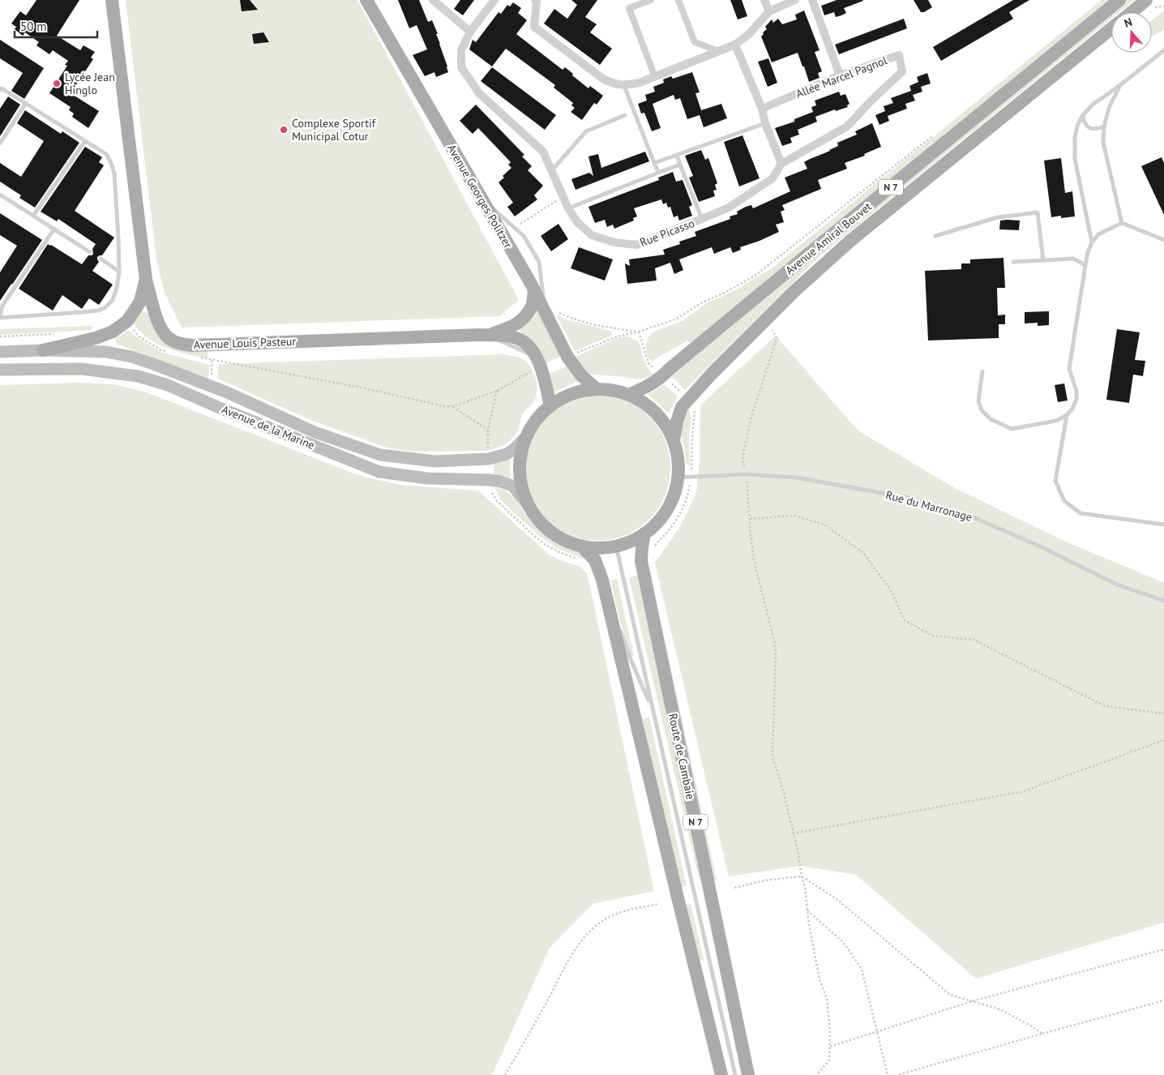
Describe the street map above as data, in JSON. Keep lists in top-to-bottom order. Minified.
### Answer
{"streets":{"main road":["N 7","Avenue Georges Politzer","Avenue Amiral Bouvet","Avenue Louis Pasteur","Avenue de la Marine","Route de Cambaie"],"street":["Allée Marcel Pagnol","Rue Picasso"],"lane":["Rue du Marronage"]},"crossings":[["Allée Marcel Pagnol","Rue Picasso"]],"places":["Lycée Jean Hinglo","Complexe Sportif Municipal Cotur"],"scale_bar":"50 m","north":"top"}
